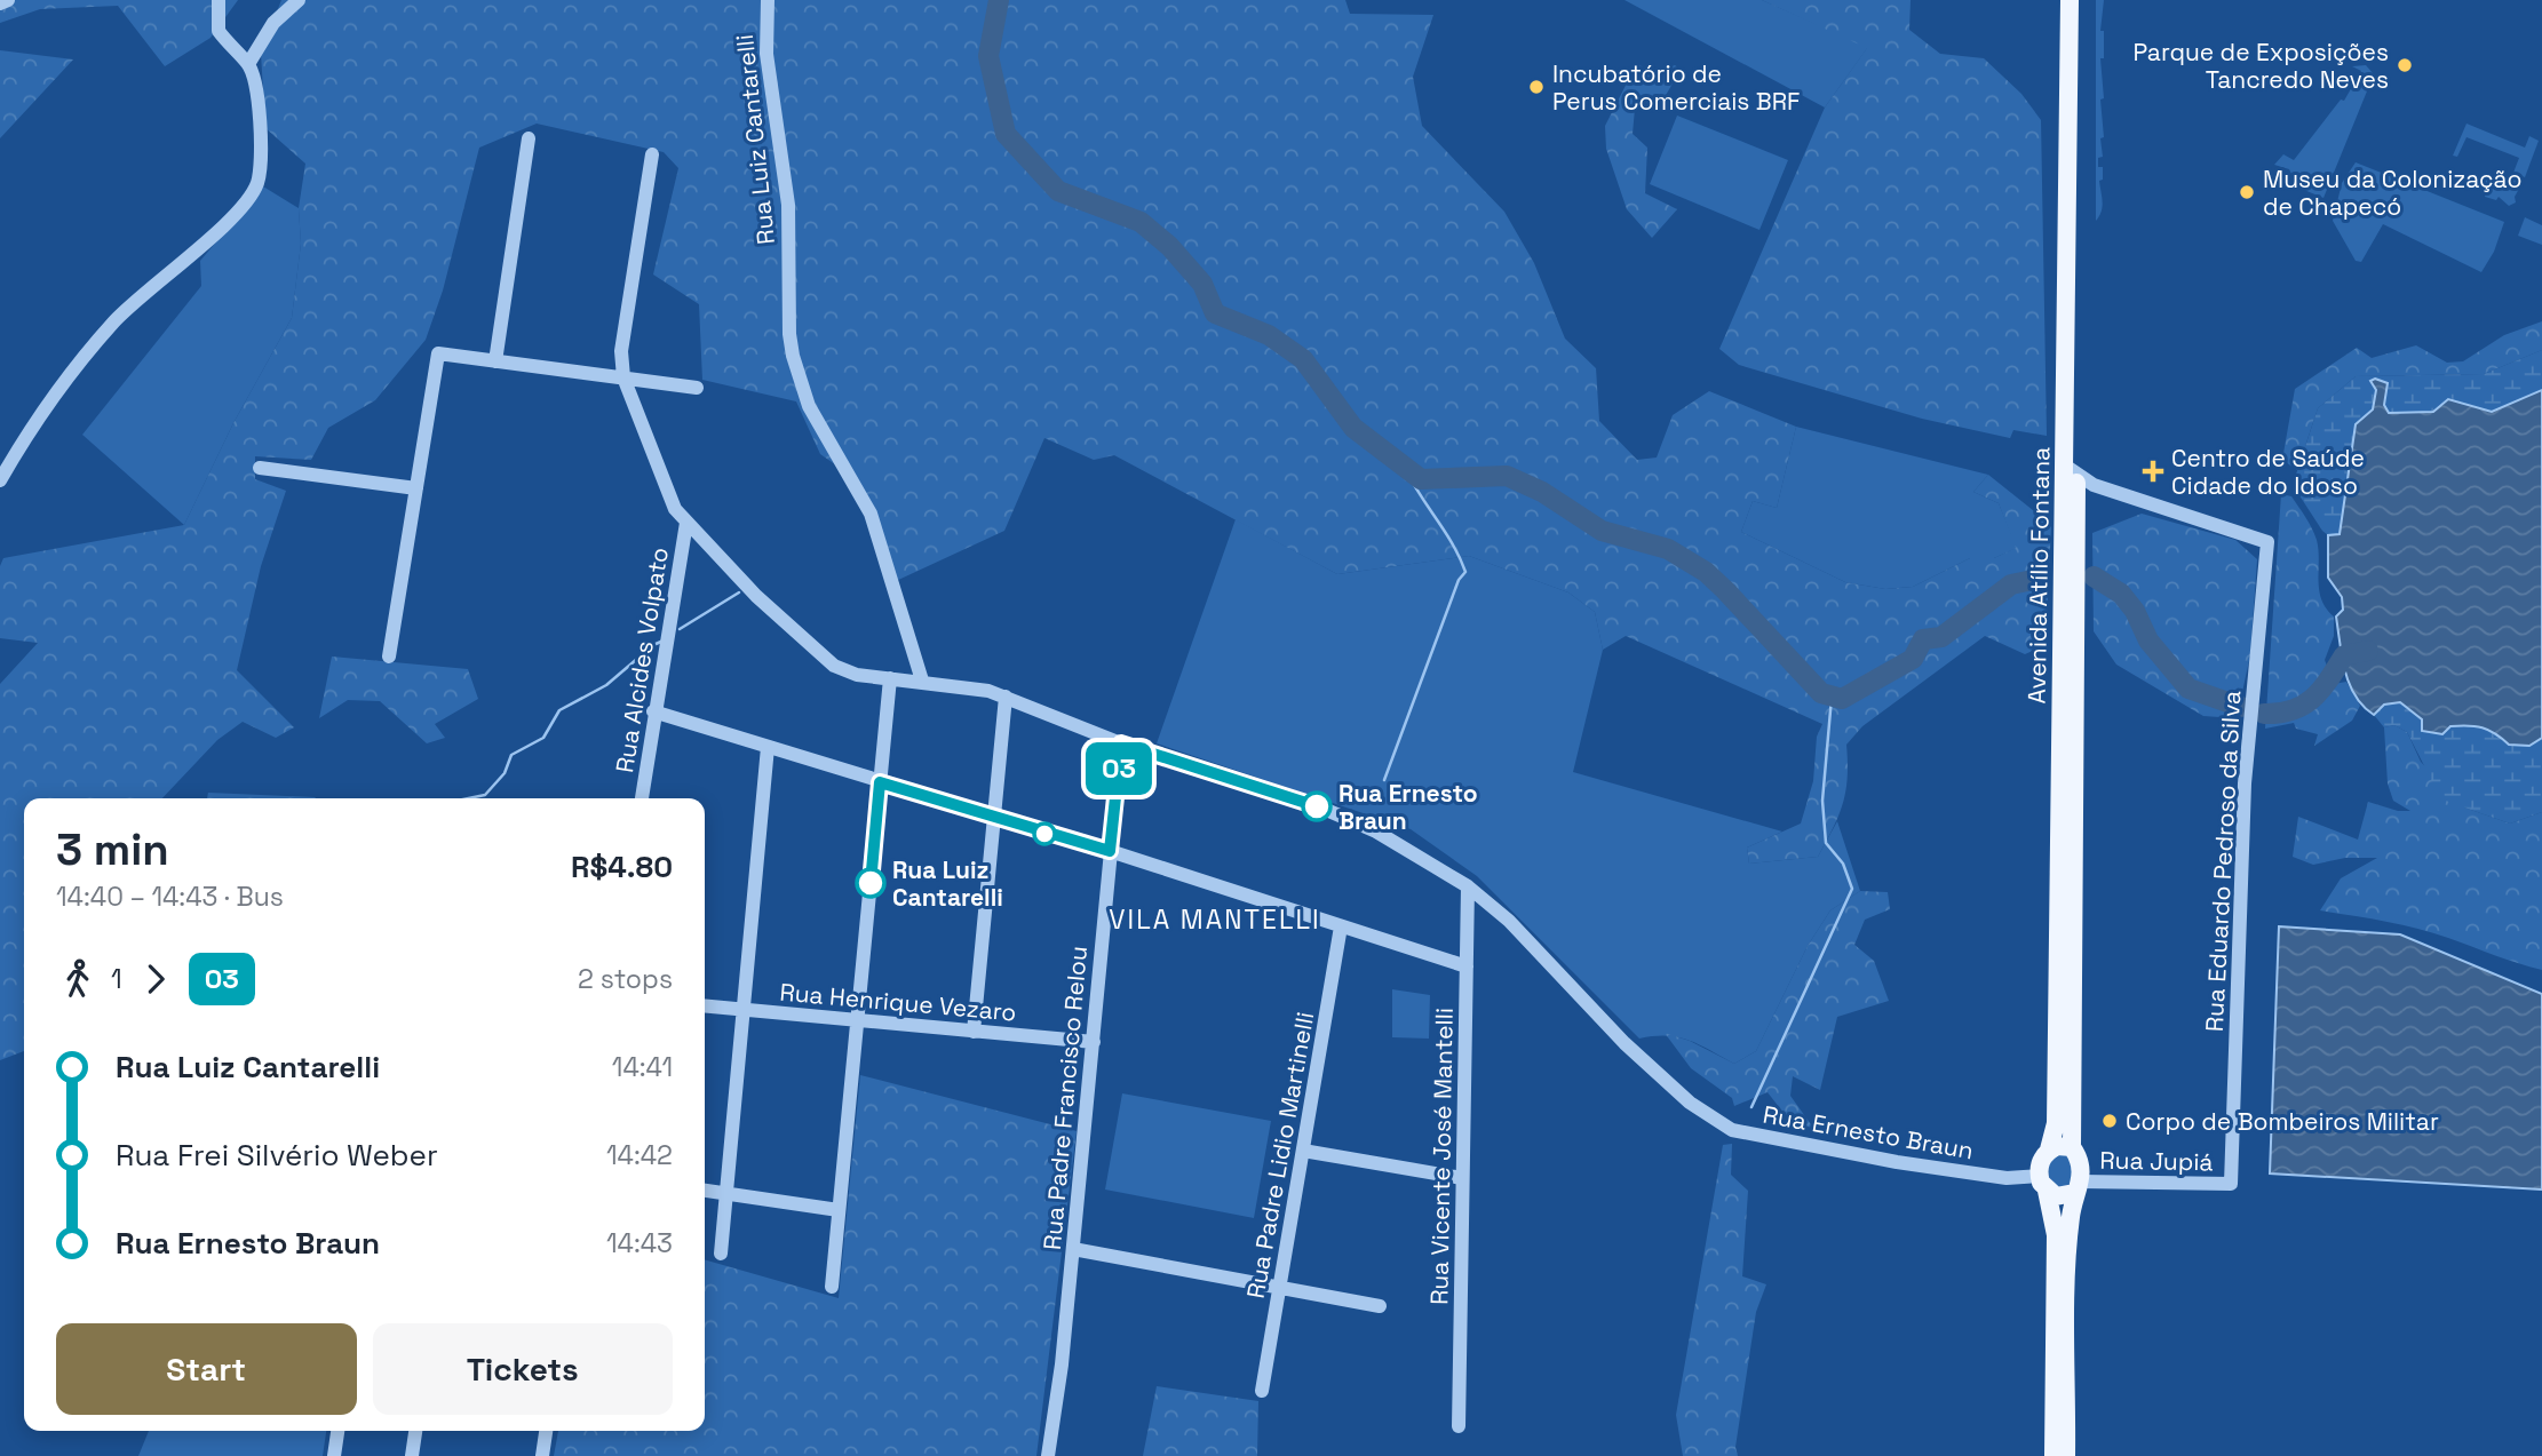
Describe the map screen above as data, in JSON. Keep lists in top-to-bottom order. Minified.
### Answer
{"streets":{"main road":["Avenida Atílio Fontana"],"street":["Rua Luiz Cantarelli","Rua Alcides Volpato","Rua Eduardo Pedroso da Silva","Rua Henrique Vezaro","Rua Padre Francisco Relou","Rua Ernesto Braun","Rua Padre Lidio Martinelli","Rua Vicente José Mantelli","Rua Jupiá"]},"crossings":[["Rua Luiz Cantarelli","Rua Ernesto Braun"],["Avenida Atílio Fontana","Rua Eduardo Pedroso da Silva"],["Avenida Atílio Fontana","Rua Ernesto Braun"],["Avenida Atílio Fontana","Rua Jupiá"],["Rua Alcides Volpato","Rua Ernesto Braun"],["Rua Eduardo Pedroso da Silva","Rua Jupiá"],["Rua Henrique Vezaro","Rua Padre Francisco Relou"],["Rua Padre Francisco Relou","Rua Ernesto Braun"],["Rua Ernesto Braun","Rua Vicente José Mantelli"],["Rua Ernesto Braun","Rua Jupiá"]],"districts":["VILA MANTELLI"],"places":{"other":["Parque de Exposições Tancredo Neves","Incubatório de Perus Comerciais BRF","Museu da Colonização de Chapecó","Rua Ernesto Braun","Rua Luiz Cantarelli","Corpo de Bombeiros Militar"],"health":["Centro de Saúde Cidade do Idoso"]},"lines":["bus line 03"],"page":{"on_map":"03","heading":["3 min","14:40 – 14:43 · Bus","R$4.80"],"legs":["1","03","2 stops"],"list":[{"name":"Rua Luiz Cantarelli","value":"14:41"},{"name":"Rua Frei Silvério Weber","value":"14:42"},{"name":"Rua Ernesto Braun","value":"14:43"}],"buttons":["Start","Tickets"]}}
